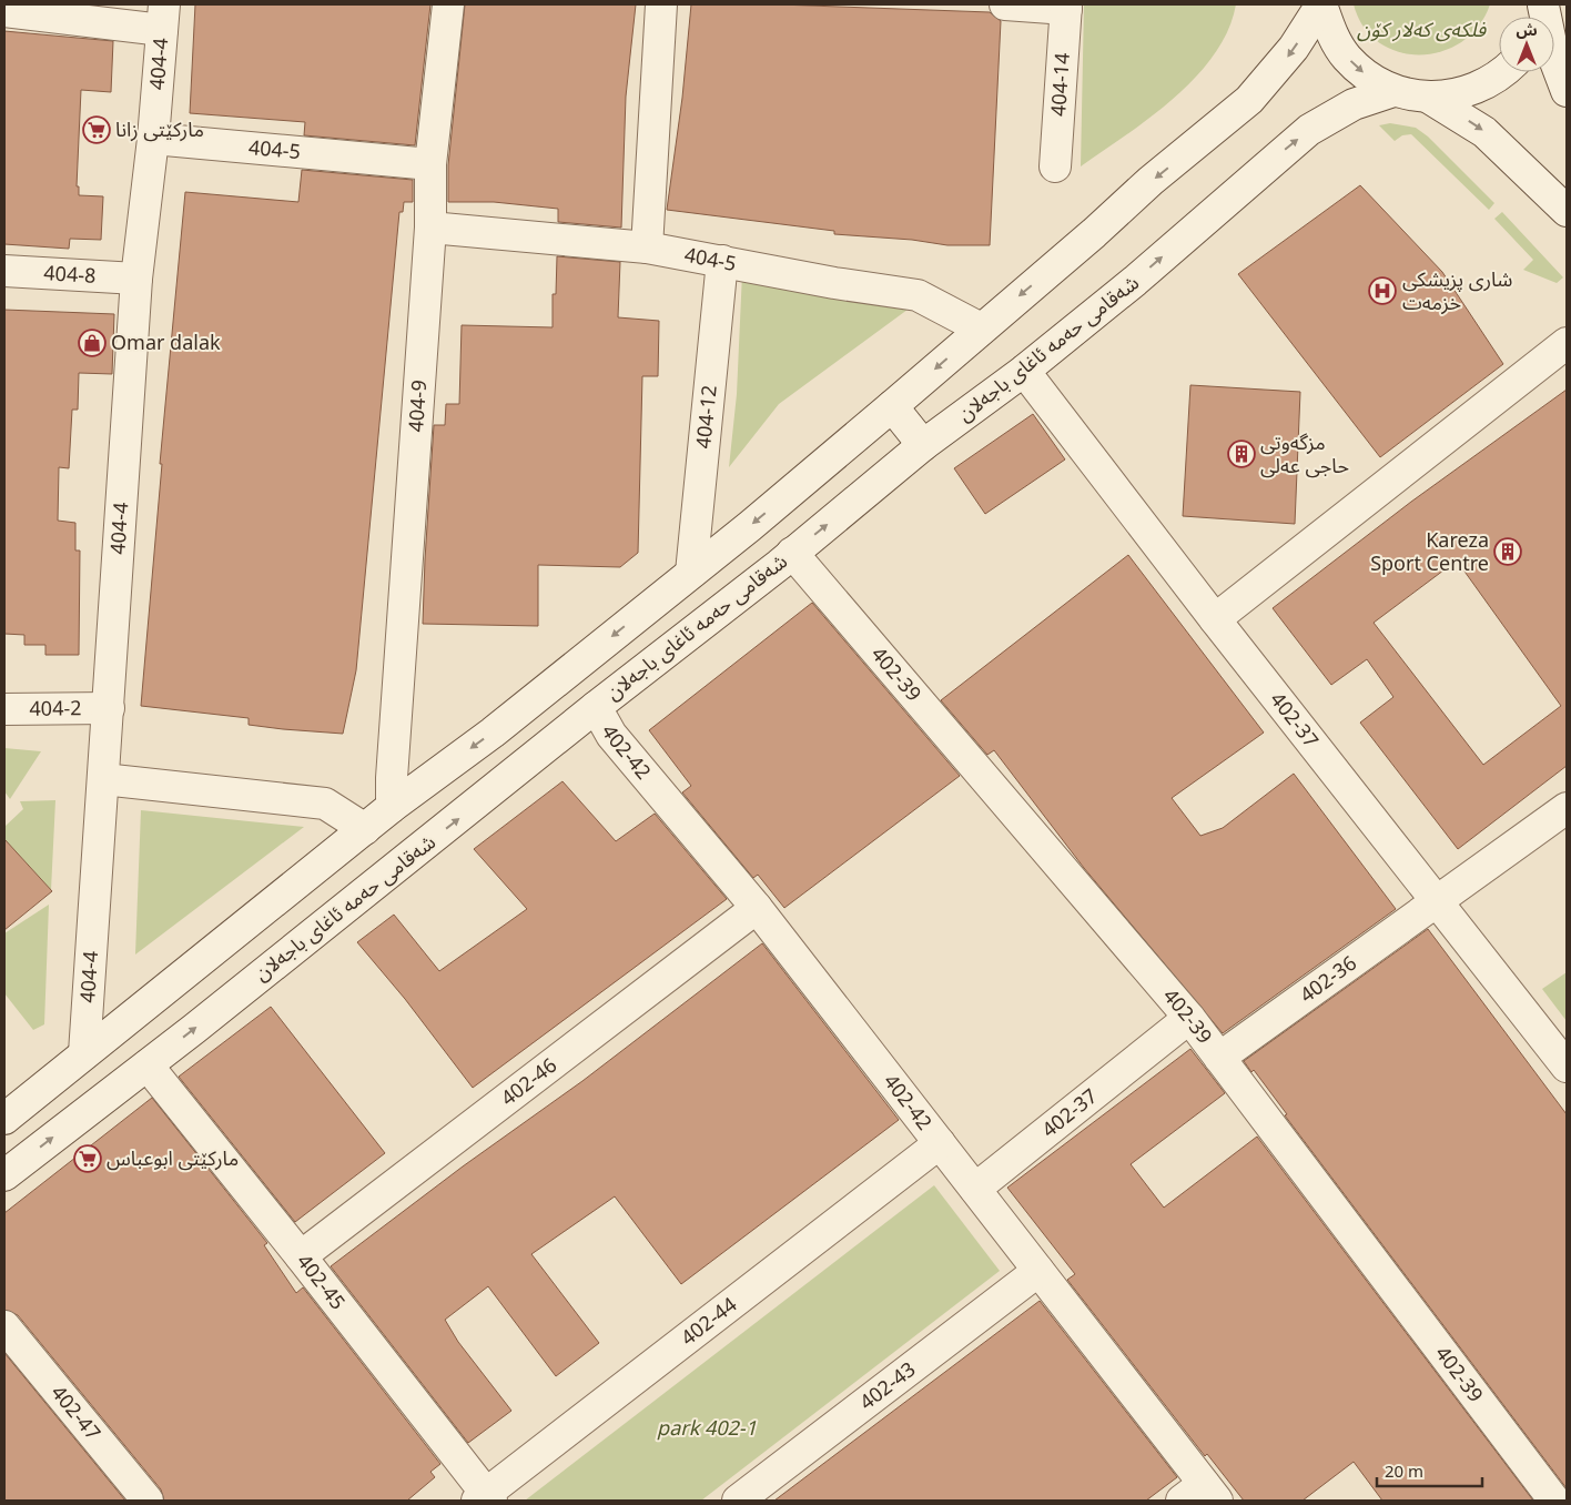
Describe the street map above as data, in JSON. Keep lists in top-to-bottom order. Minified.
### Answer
{"streets":{"street":["404-4","404-14","404-5","404-8","شەقامی حەمە ئاغای باجەلان","404-9","404-12","402-39","404-2","402-37","402-42","402-36","402-46","402-45","402-44","402-43","402-47"]},"crossings":[["404-4","404-5"],["404-4","404-8"],["404-4","404-2"],["404-5","404-9"],["404-5","404-12"],["شەقامی حەمە ئاغای باجەلان","402-39"],["شەقامی حەمە ئاغای باجەلان","402-37"],["شەقامی حەمە ئاغای باجەلان","402-42"],["شەقامی حەمە ئاغای باجەلان","402-45"],["402-39","402-37"],["402-39","402-36"],["402-37","402-42"],["402-37","402-36"],["402-42","402-46"],["402-42","402-44"],["402-42","402-43"],["402-46","402-45"],["402-45","402-44"]],"parks":["فلکەی کەلار کۆن","park 402-1"],"places":{"supermarket":["مارکێتی زانا","مارکێتی ابوعباس"],"hospital":["شاری پزیشکی خزمەت"],"shop":["Omar dalak"],"building":["مزگەوتی حاجی عەلی","Kareza Sport Centre"]},"scale_bar":"20 m","north":"top"}
